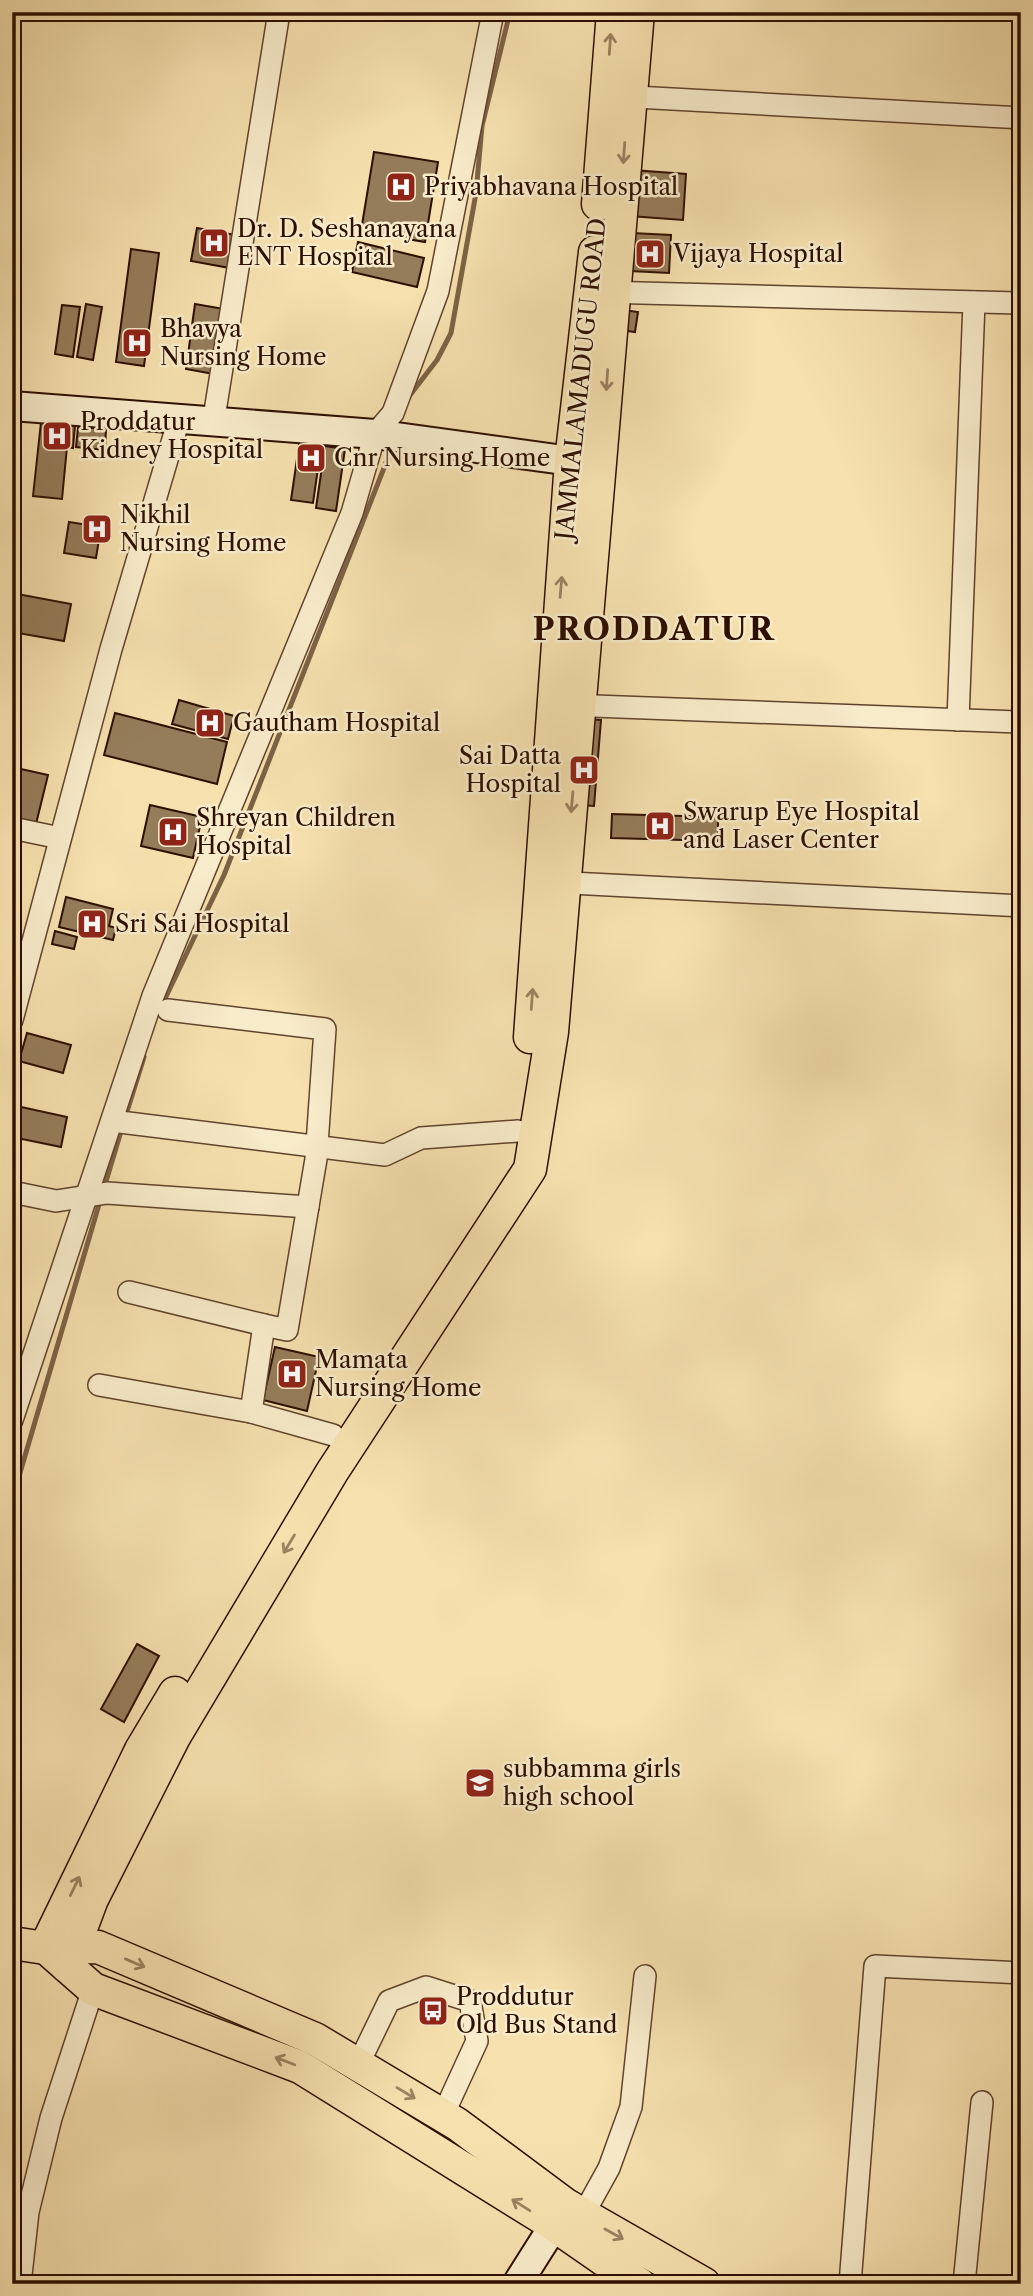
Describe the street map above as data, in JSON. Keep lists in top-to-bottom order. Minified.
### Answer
{"streets":{"main road":["JAMMALAMADUGU ROAD"]},"districts":["PRODDATUR"],"places":{"hospital":["Priyabhavana Hospital","Dr. D. Seshanayana ENT Hospital","Vijaya Hospital","Bhavya Nursing Home","Proddatur Kidney Hospital","Cnr Nursing Home","Nikhil Nursing Home","Gautham Hospital","Sai Datta Hospital","Swarup Eye Hospital and Laser Center","Shreyan Children Hospital","Sri Sai Hospital","Mamata Nursing Home"],"school or university":["subbamma girls high school"],"bus stop":["Proddutur Old Bus Stand"]}}
